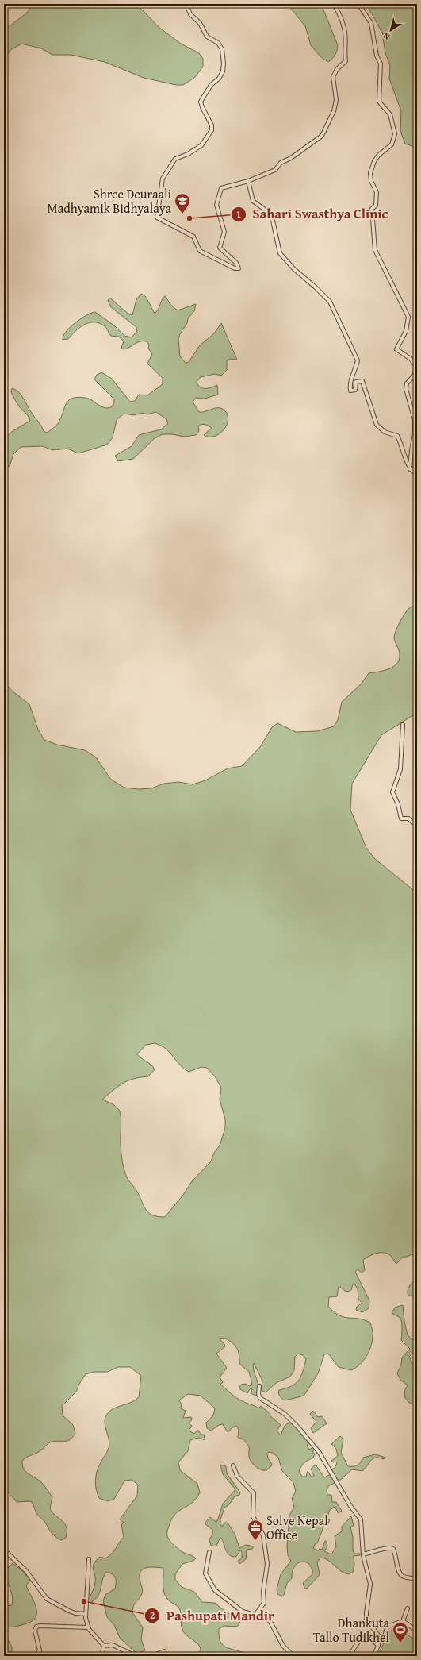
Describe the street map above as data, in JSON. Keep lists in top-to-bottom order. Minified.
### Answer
{"places":{"school or university":["Shree Deuraali Madhyamik Bidhyalaya"],"other":["Sahari Swasthya Clinic","Pashupati Mandir"],"office":["Solve Nepal Office"],"sports":["Dhankuta Tallo Tudikhel"]},"north":"bottom left"}
